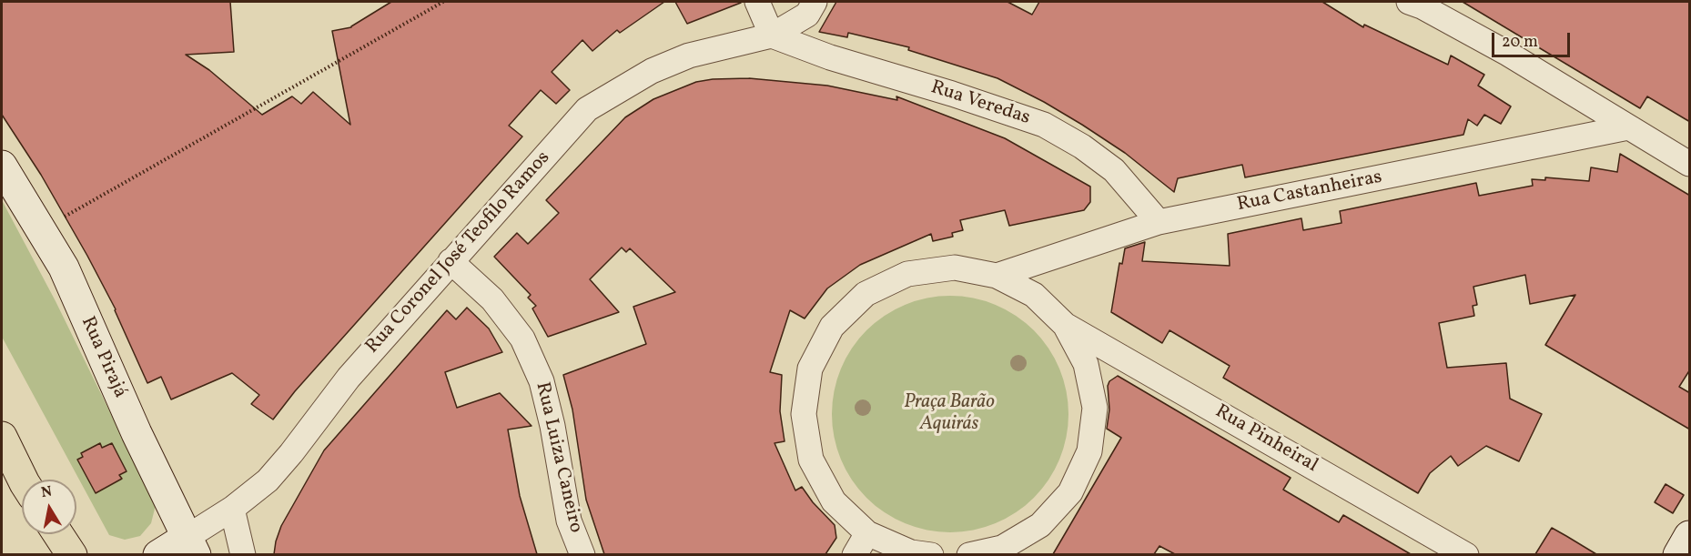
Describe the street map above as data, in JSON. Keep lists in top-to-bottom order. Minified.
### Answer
{"streets":{"street":["Rua Veredas","Rua Castanheiras","Rua Coronel José Teofilo Ramos","Rua Pirajá","Rua Pinheiral","Rua Luiza Caneiro"]},"crossings":[["Rua Veredas","Rua Castanheiras"],["Rua Veredas","Rua Coronel José Teofilo Ramos"],["Rua Coronel José Teofilo Ramos","Rua Pirajá"],["Rua Coronel José Teofilo Ramos","Rua Luiza Caneiro"]],"parks":["Praça Barão Aquirás"],"scale_bar":"20 m","north":"top"}
